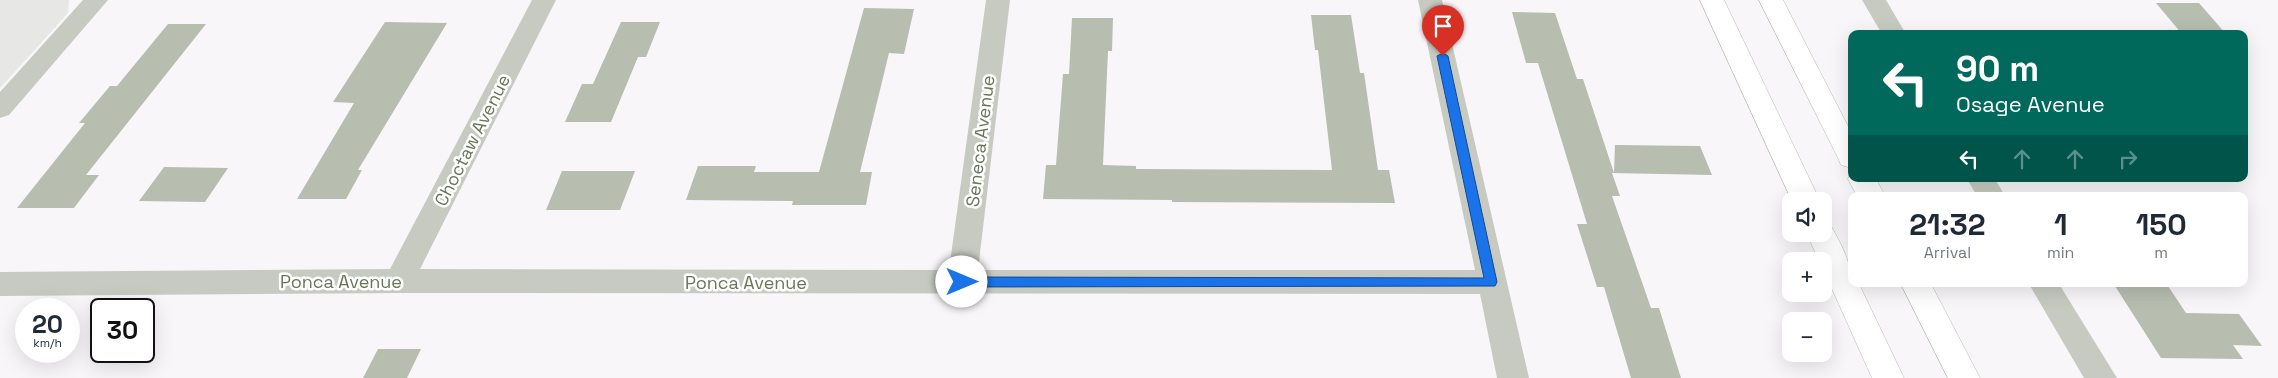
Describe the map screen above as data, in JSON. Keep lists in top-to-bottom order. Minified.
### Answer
{"streets":{"street":["Choctaw Avenue","Seneca Avenue","Ponca Avenue"]},"crossings":[["Choctaw Avenue","Ponca Avenue"],["Seneca Avenue","Ponca Avenue"]],"page":{"turn":["90 m","Osage Avenue"],"map_buttons":["+","−"],"eta":["21:32","Arrival","1","min","150","m"],"speed":"20 km/h","limit":"30"}}
